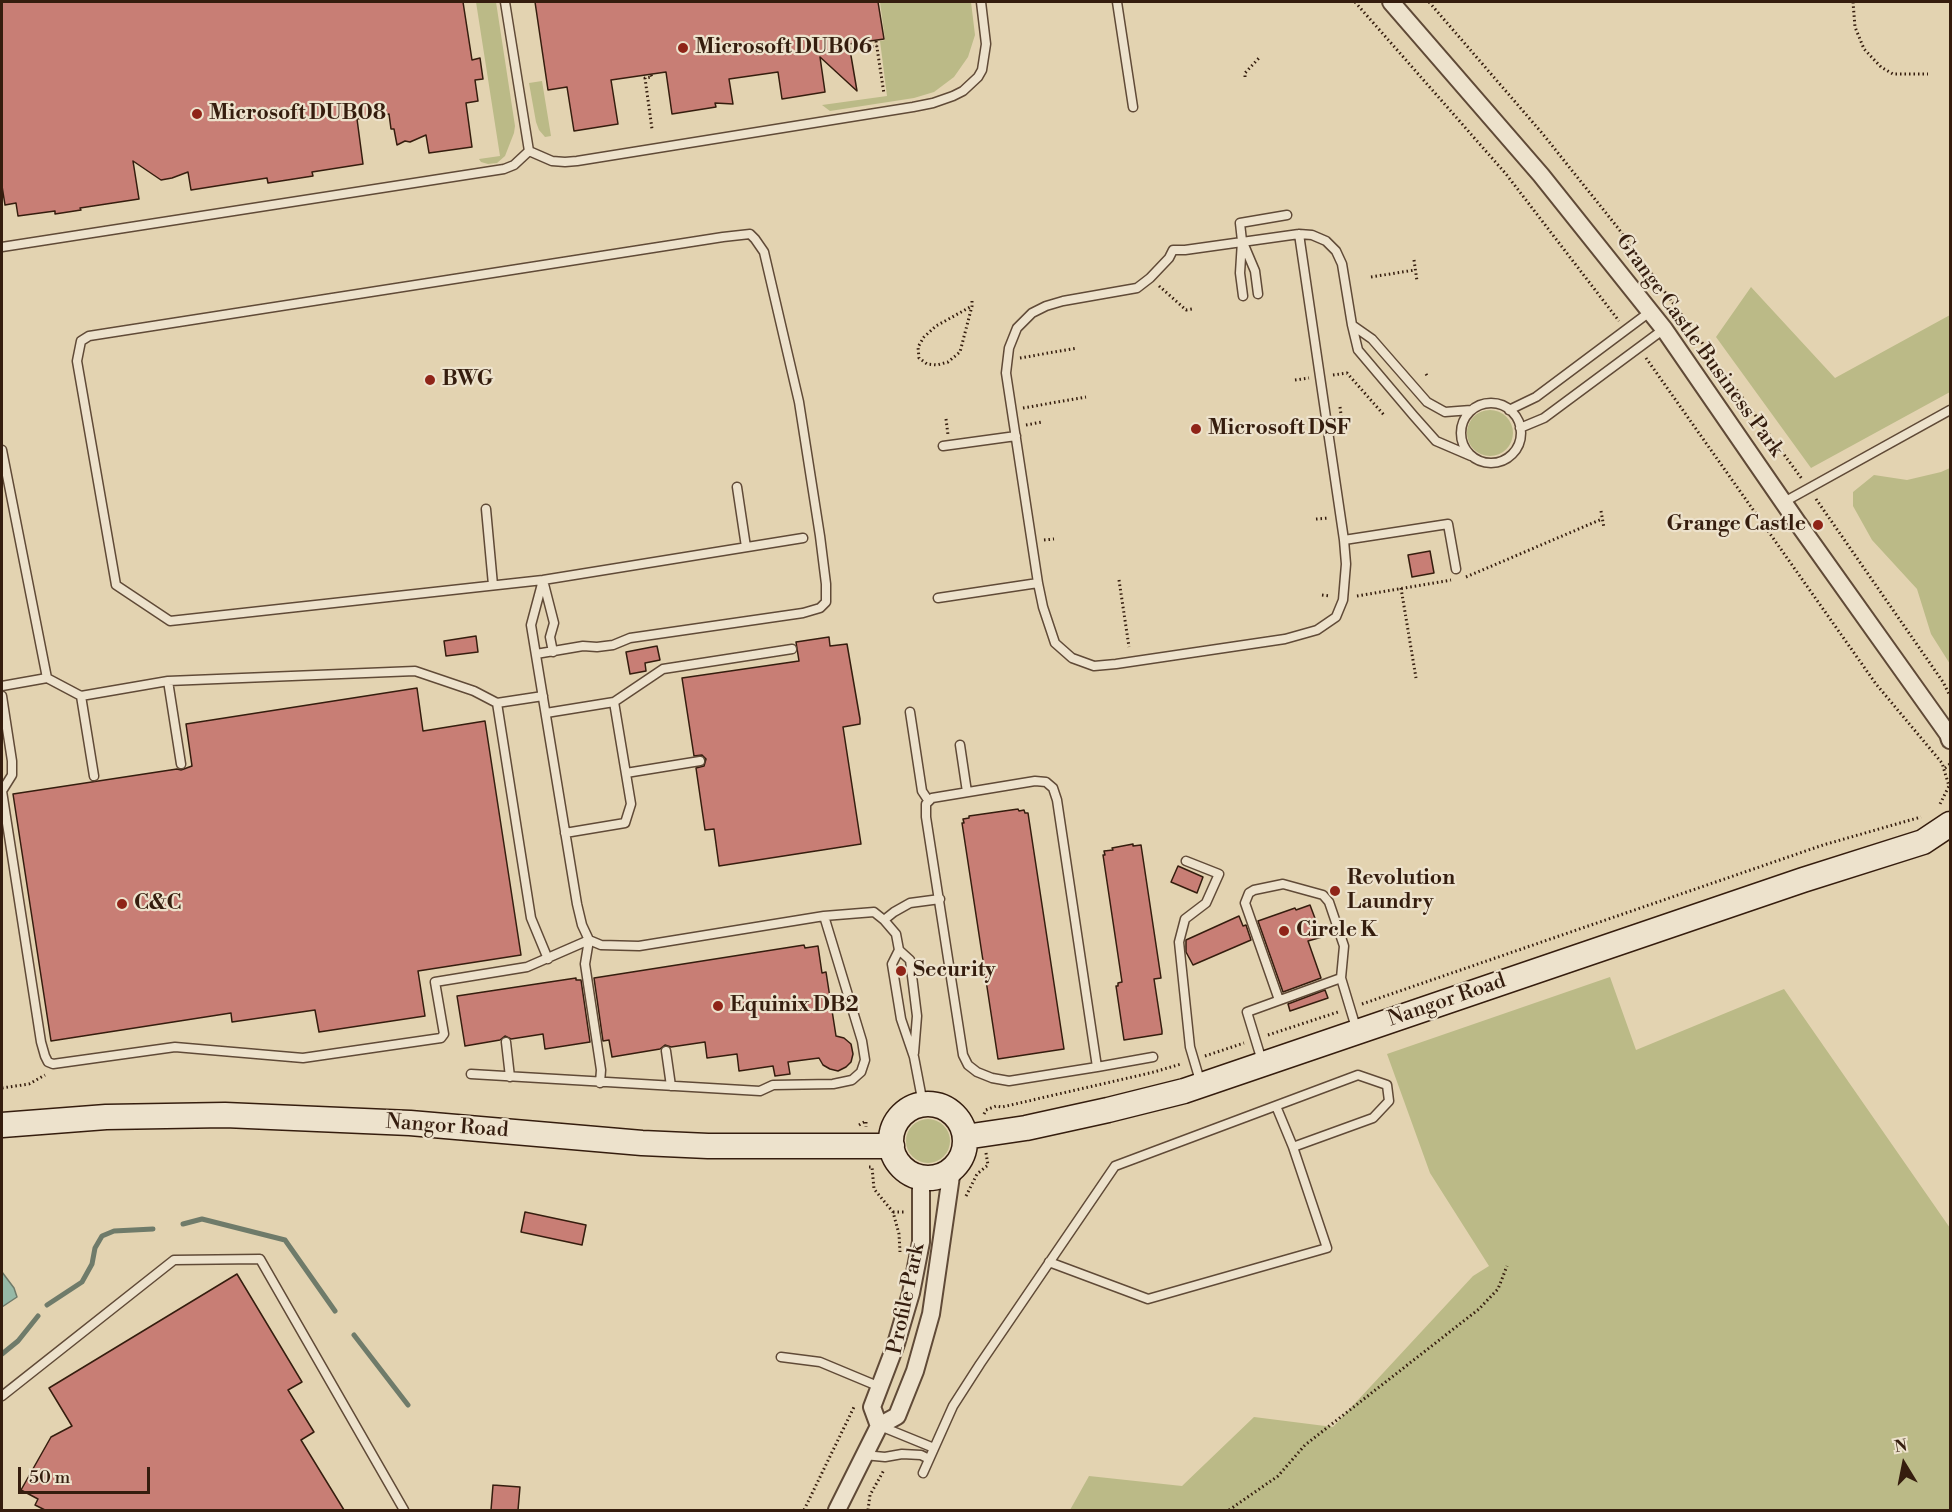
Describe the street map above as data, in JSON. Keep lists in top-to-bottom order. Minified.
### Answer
{"streets":{"main road":["Nangor Road"],"street":["Grange Castle Business Park","Profile Park"]},"crossings":[["Nangor Road","Profile Park"]],"places":["Microsoft DUB06","Microsoft DUB08","BWG","Microsoft DSF","Grange Castle","Revolution Laundry","C&C","Circle K","Security","Equinix DB2"],"scale_bar":"50 m","north":"top"}
